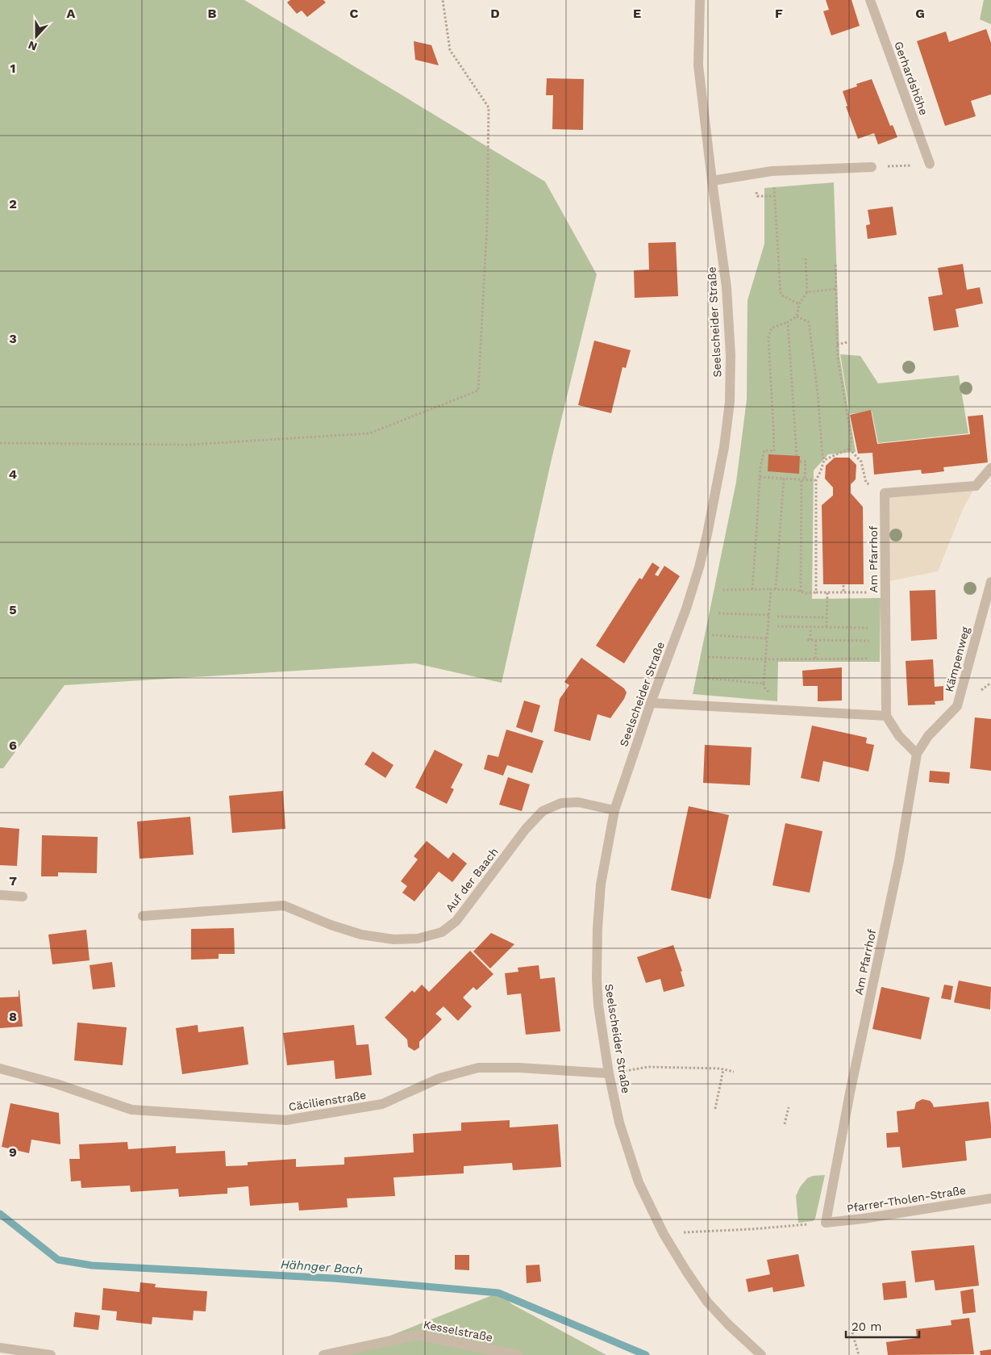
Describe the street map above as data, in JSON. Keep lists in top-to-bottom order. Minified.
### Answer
{"streets":{"street":["Gerhardshöhe","Seelscheider Straße","Am Pfarrhof","Kämpenweg","Auf der Baach","Cäcilienstraße","Pfarrer-Tholen-Straße","Kesselstraße"]},"crossings":[["Seelscheider Straße","Auf der Baach"],["Seelscheider Straße","Cäcilienstraße"],["Am Pfarrhof","Kämpenweg"],["Am Pfarrhof","Pfarrer-Tholen-Straße"]],"water":["Hähnger Bach"],"scale_bar":"20 m","north":"bottom","grid":{"columns":["A","B","C","D","E","F","G"],"rows":["1","2","3","4","5","6","7","8","9"]}}
